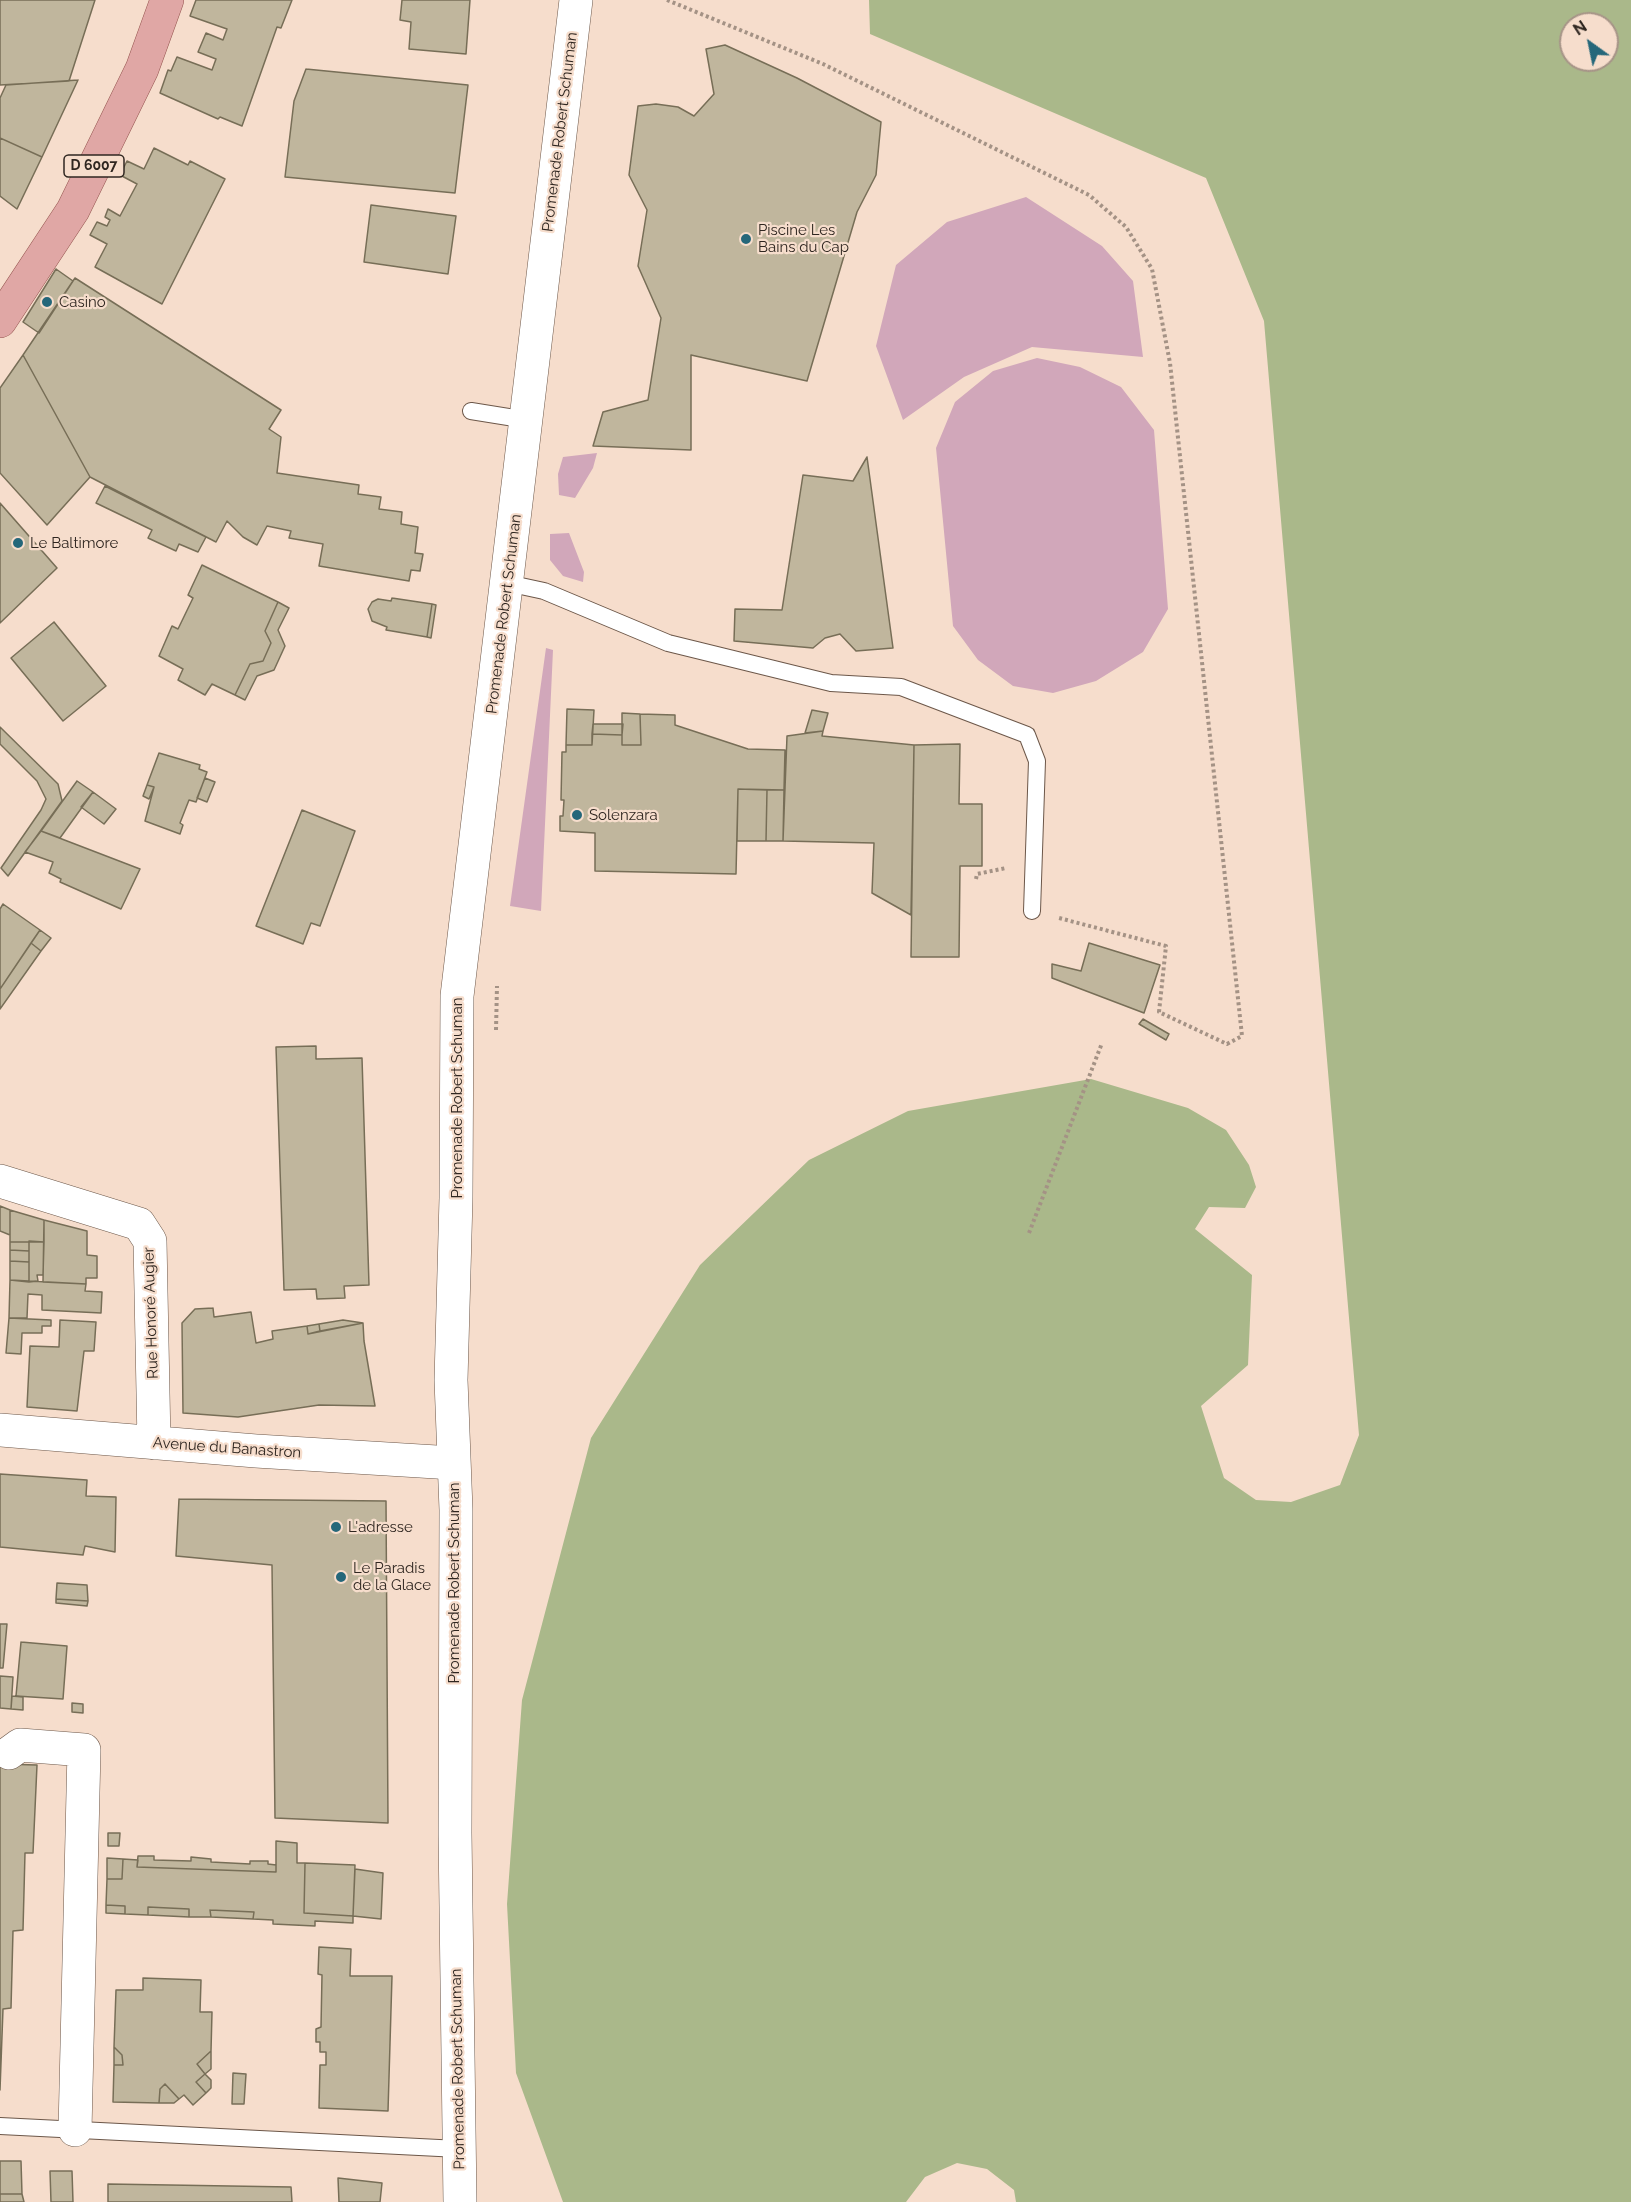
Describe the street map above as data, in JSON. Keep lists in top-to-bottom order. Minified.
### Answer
{"streets":{"main road":["Promenade Robert Schuman","D 6007","Rue Honoré Augier","Avenue du Banastron"]},"crossings":[["Promenade Robert Schuman","Avenue du Banastron"],["Rue Honoré Augier","Avenue du Banastron"]],"places":["Piscine Les Bains du Cap","Casino","Le Baltimore","Solenzara","L'adresse","Le Paradis de la Glace"],"north":"top left"}
